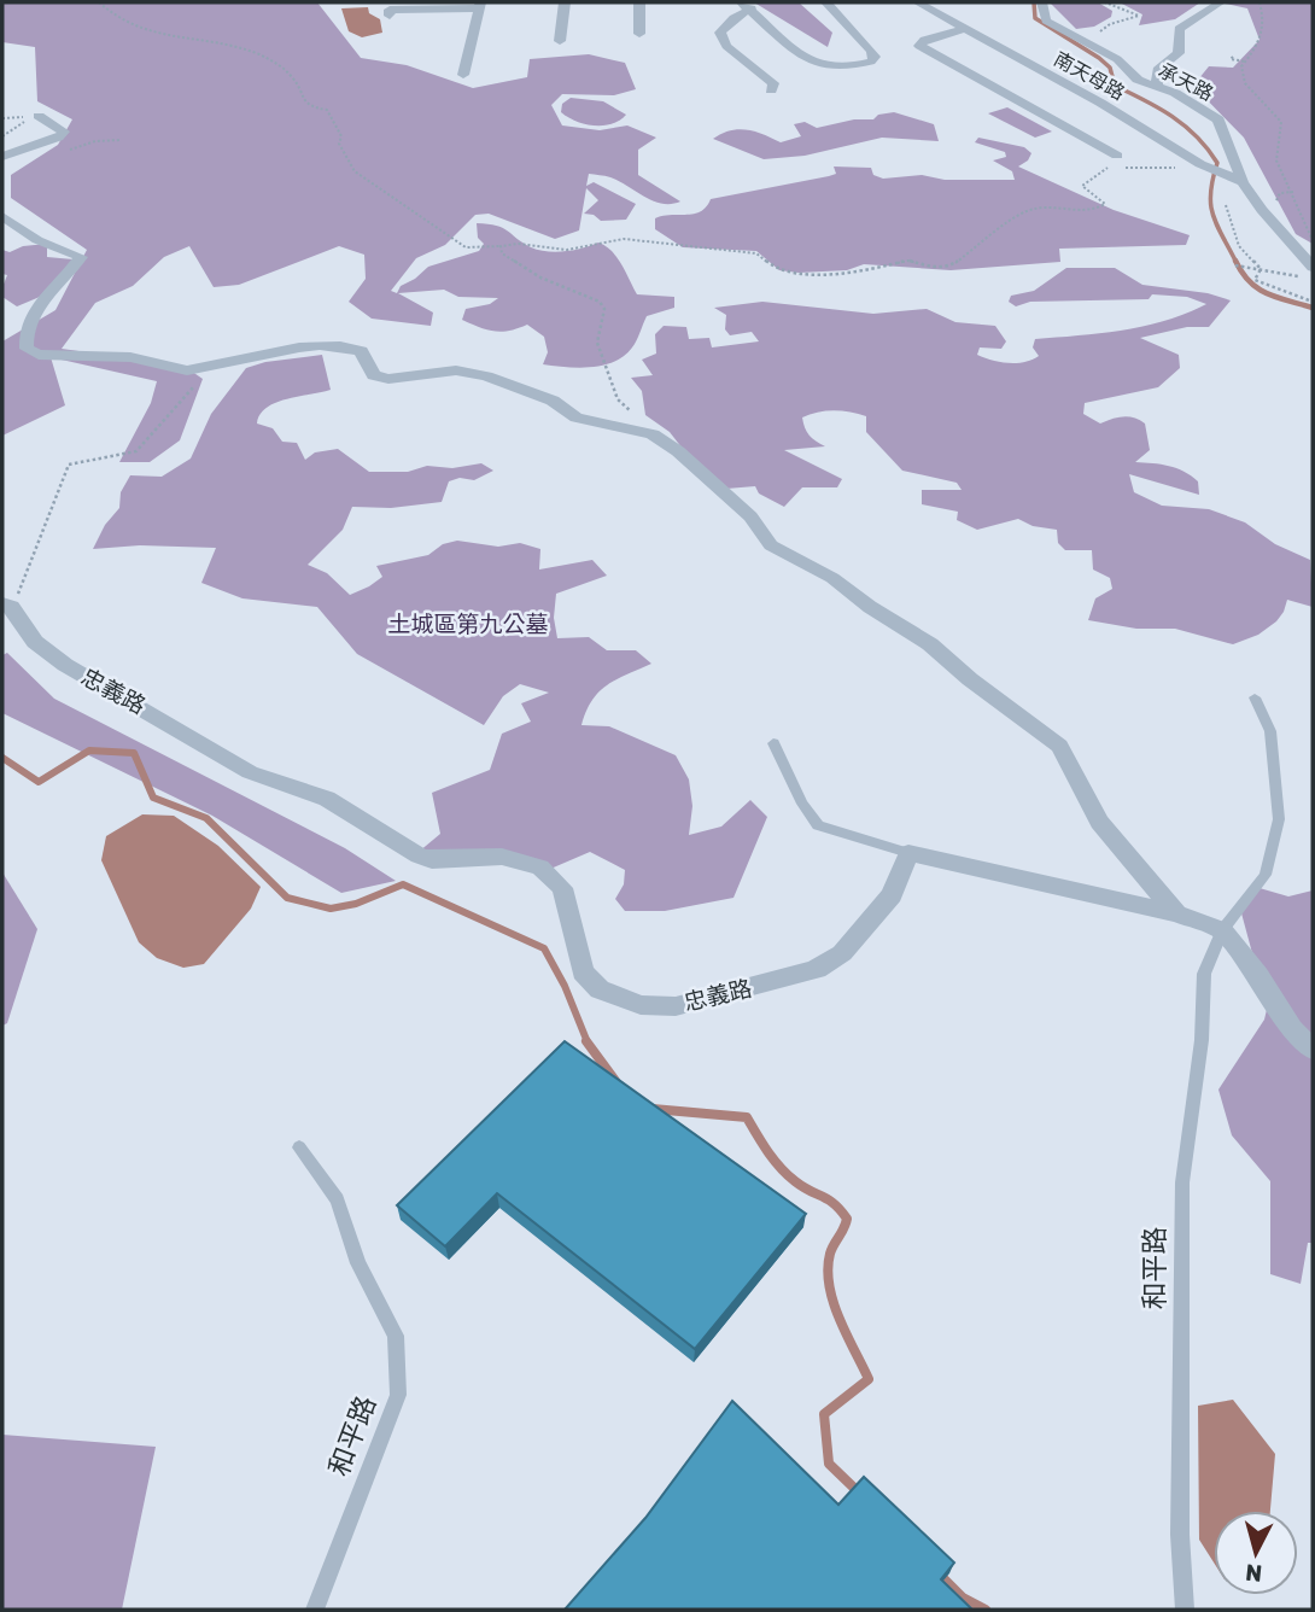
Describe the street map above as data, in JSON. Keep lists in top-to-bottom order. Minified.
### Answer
{"streets":{"street":["南天母路","承天路","忠義路"],"lane":["和平路"]},"crossings":[["南天母路","承天路"]],"parks":["土城區第九公墓"],"north":"bottom"}
